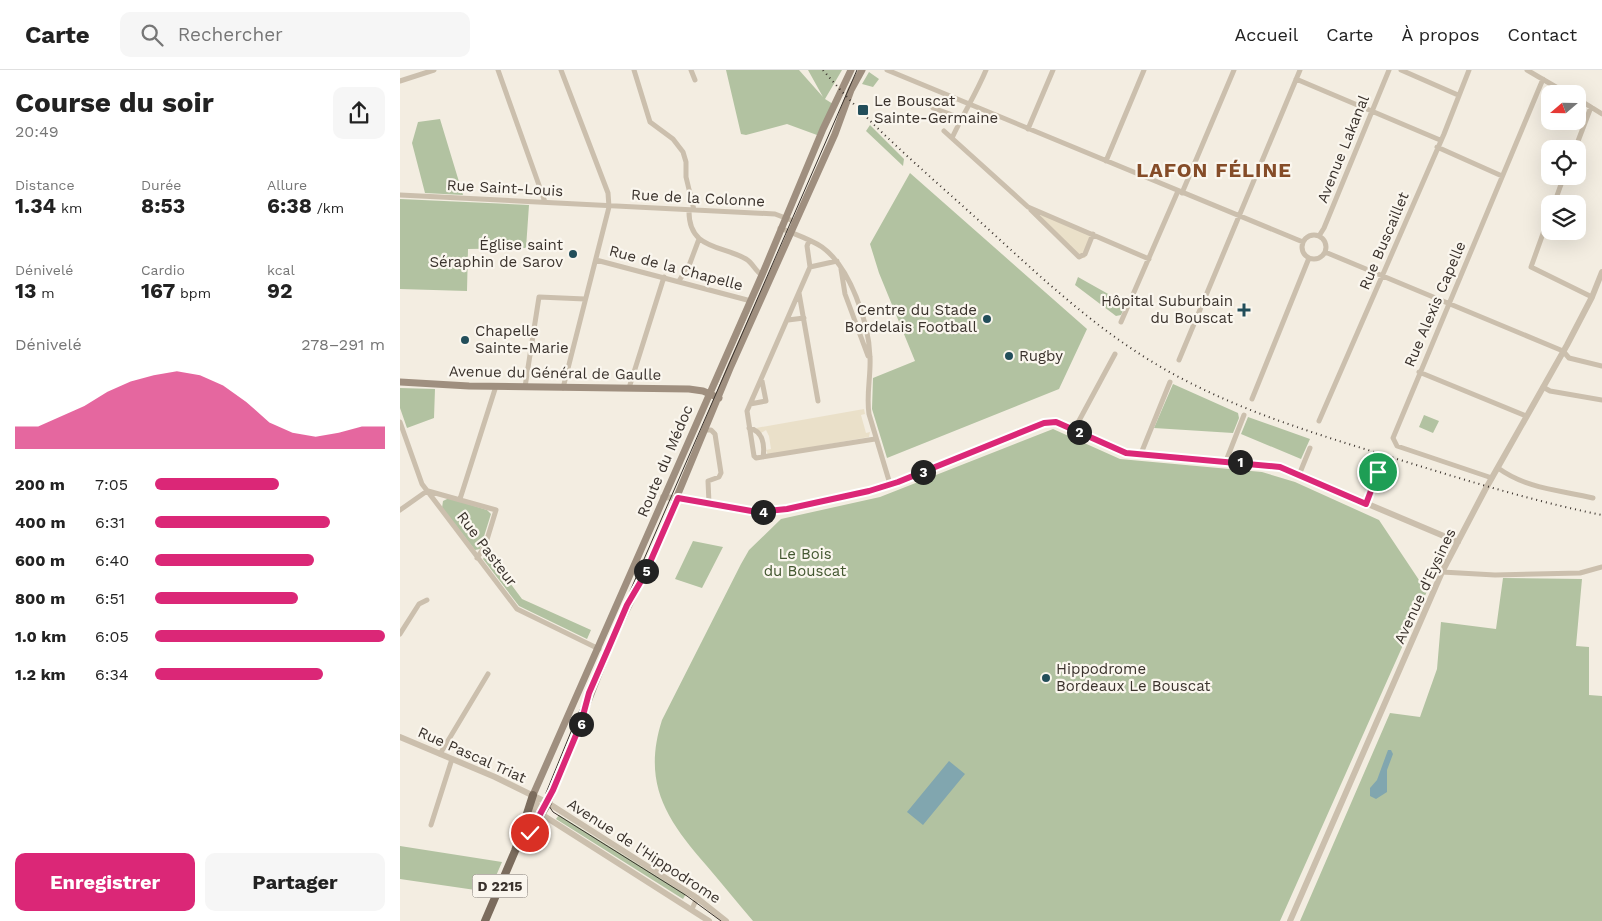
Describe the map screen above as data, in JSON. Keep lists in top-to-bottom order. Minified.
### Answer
{"streets":{"main road":["Avenue du Général de Gaulle","Route du Médoc","D 2215"],"street":["Avenue Lakanal","Rue Saint-Louis","Rue de la Colonne","Rue Buscaillet","Rue de la Chapelle","Rue Alexis Capelle","Rue Pasteur","Avenue d'Eysines","Rue Pascal Triat","Avenue de l'Hippodrome"]},"crossings":[["Rue Saint-Louis","Rue de la Colonne"],["Rue de la Colonne","Route du Médoc"],["Rue de la Chapelle","Route du Médoc"],["Rue Alexis Capelle","Avenue d'Eysines"],["Avenue du Général de Gaulle","Route du Médoc"],["Route du Médoc","Rue Pasteur"],["Route du Médoc","Rue Pascal Triat"],["Route du Médoc","Avenue de l'Hippodrome"],["Rue Pascal Triat","Avenue de l'Hippodrome"]],"districts":["LAFON FÉLINE"],"parks":["Le Bois du Bouscat"],"places":{"transit":["Le Bouscat Sainte-Germaine"],"other":["Église saint Séraphin de Sarov","Centre du Stade Bordelais Football","Chapelle Sainte-Marie","Rugby","Hippodrome Bordeaux Le Bouscat"],"health":["Hôpital Suburbain du Bouscat"]},"north":"left","page":{"header":"Carte","search":"Rechercher","nav":["Accueil","Carte","À propos","Contact"],"heading":["Course du soir","20:49"],"stats":[["Distance","1.34 km"],["Durée","8:53"],["Allure","6:38 /km"],["Dénivelé","13 m"],["Cardio","167 bpm"],["kcal","92"]],"chart":["Dénivelé","278–291 m"],"pins":["2","1","3","4","5","6"],"list":[{"name":"200 m","note":"7:05"},{"name":"400 m","note":"6:31"},{"name":"600 m","note":"6:40"},{"name":"800 m","note":"6:51"},{"name":"1.0 km","note":"6:05"},{"name":"1.2 km","note":"6:34"}],"buttons":["Enregistrer","Partager"]}}
